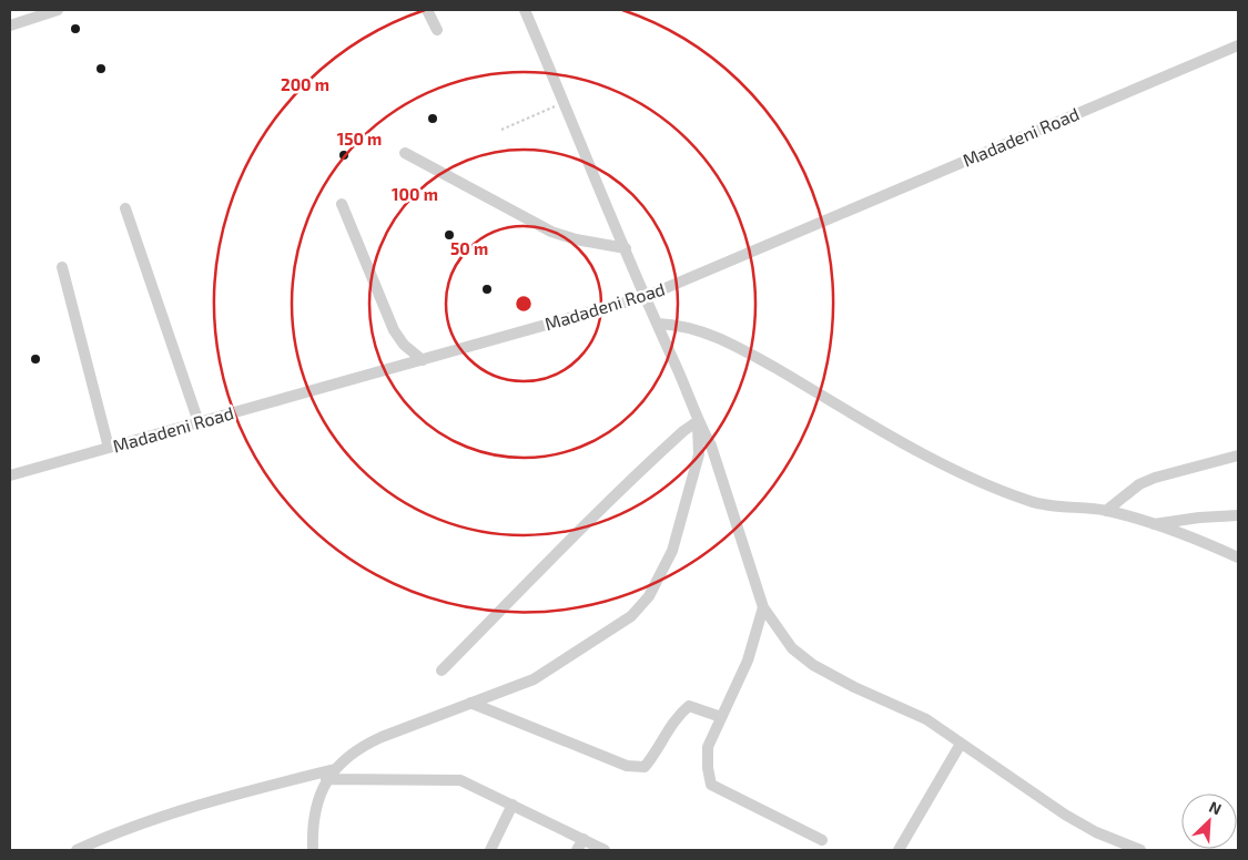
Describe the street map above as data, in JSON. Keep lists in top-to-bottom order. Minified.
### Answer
{"streets":{"street":["Madadeni Road"]},"north":"top right","rings":["200 m","150 m","100 m","50 m"]}
